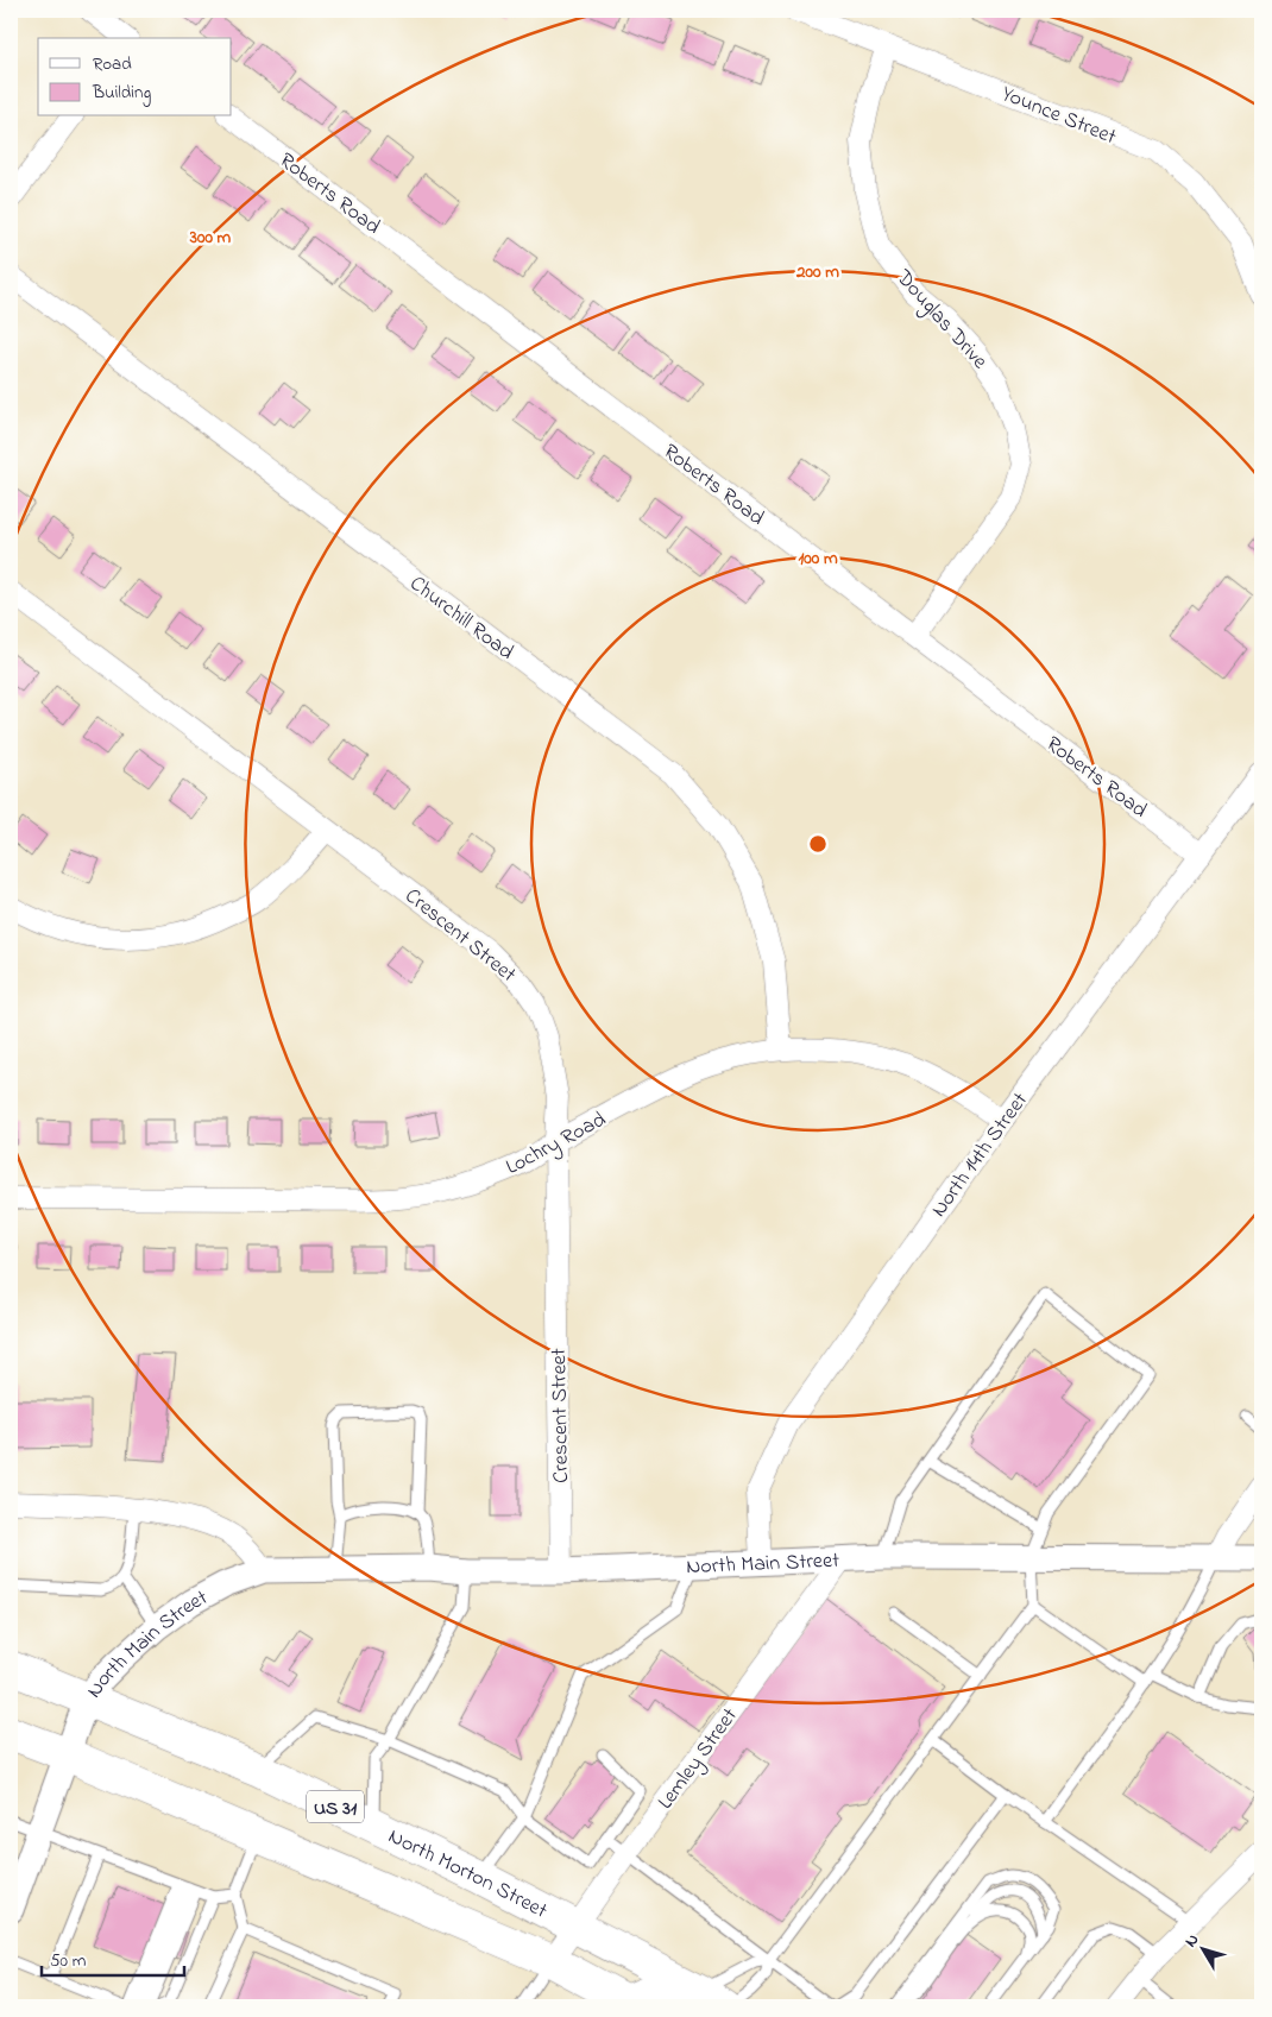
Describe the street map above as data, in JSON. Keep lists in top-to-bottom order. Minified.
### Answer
{"streets":{"main road":["US 31","North Morton Street"],"street":["Younce Street","Roberts Road","Douglas Drive","Churchill Road","Crescent Street","Lochry Road","North 14th Street","North Main Street","Lemley Street"]},"crossings":[["Younce Street","Douglas Drive"],["Roberts Road","Douglas Drive"],["Roberts Road","North 14th Street"],["Churchill Road","Lochry Road"],["Crescent Street","Lochry Road"],["Crescent Street","North Main Street"],["Lochry Road","North 14th Street"],["North 14th Street","North Main Street"],["North Main Street","Lemley Street"],["North Main Street","North Morton Street"],["Lemley Street","North Morton Street"]],"legend":["Road","Building"],"scale_bar":"50 m","north":"top left","rings":["300 m","200 m","100 m"]}
